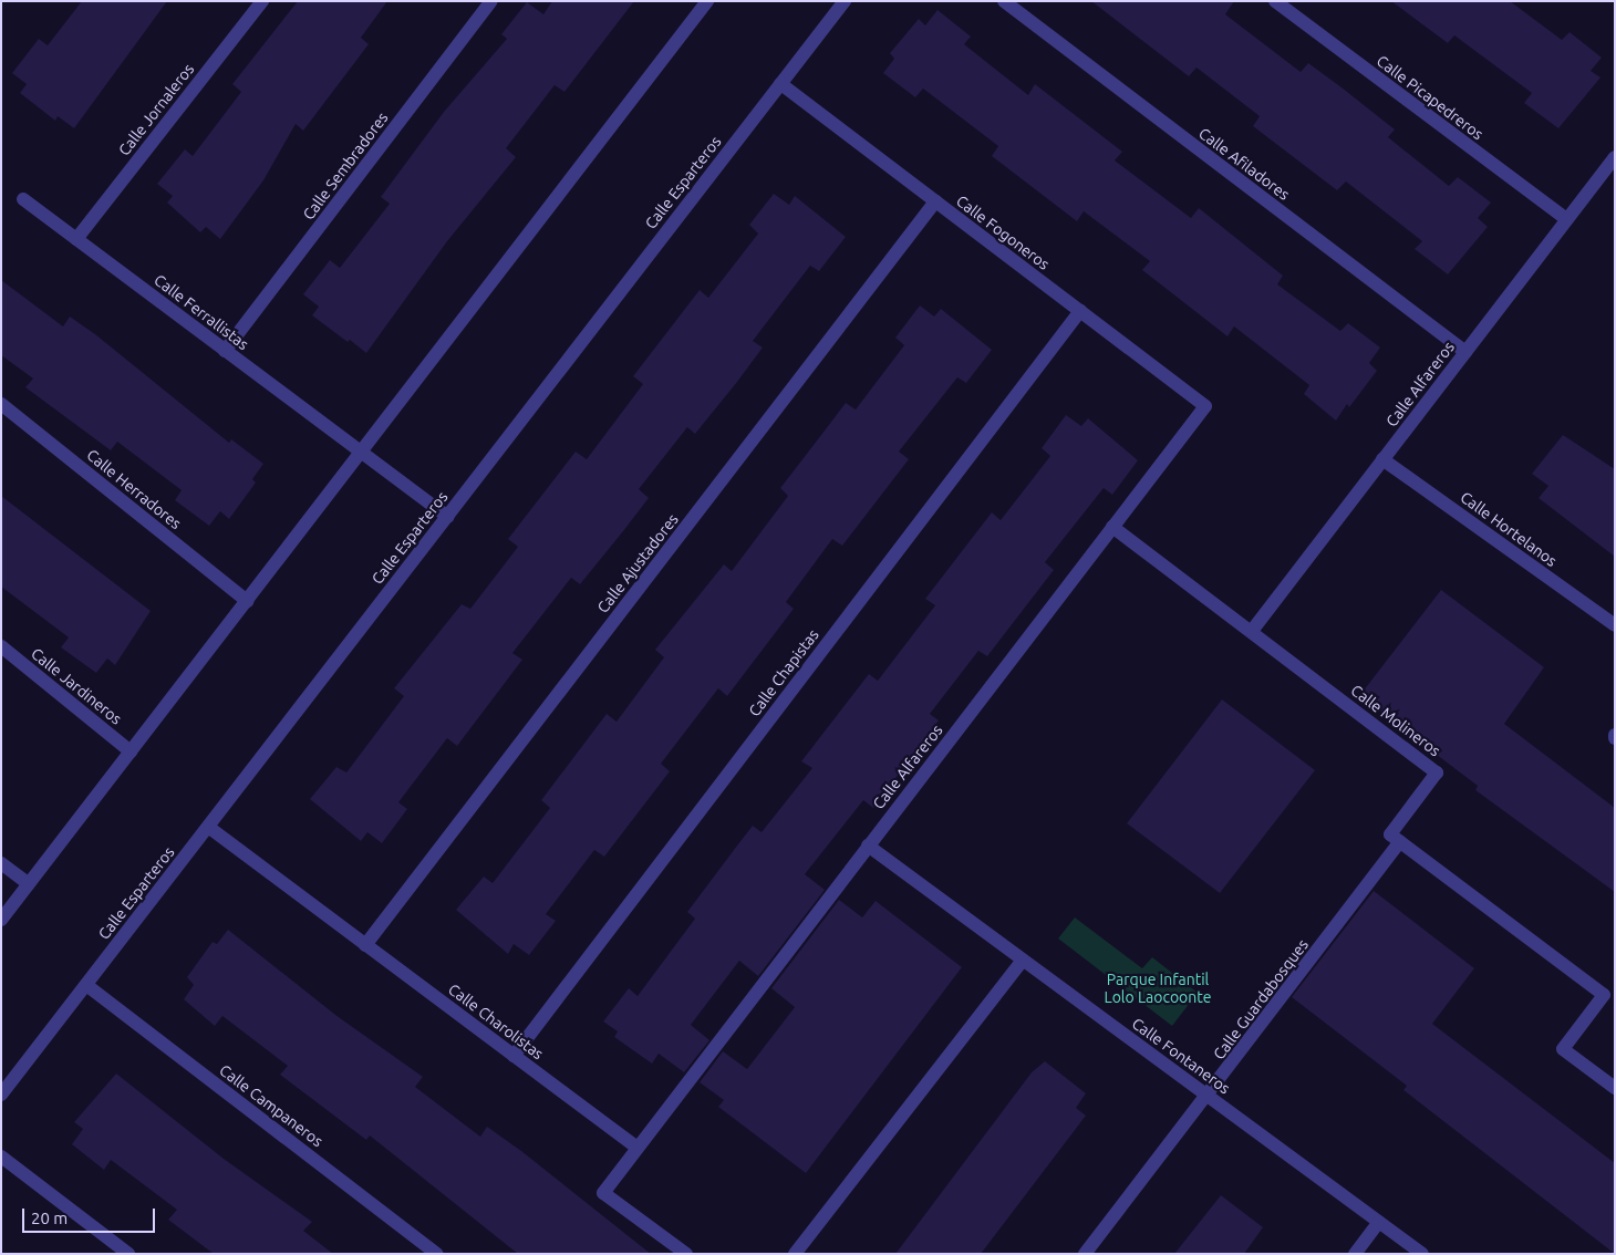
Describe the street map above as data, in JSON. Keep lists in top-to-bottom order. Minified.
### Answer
{"streets":{"street":["Calle Picapedreros","Calle Jornaleros","Calle Afiladores","Calle Sembradores","Calle Esparteros","Calle Fogoneros","Calle Ferrallistas","Calle Alfareros","Calle Herradores","Calle Hortelanos","Calle Ajustadores","Calle Chapistas","Calle Jardineros","Calle Molineros","Calle Guardabosques","Calle Charolistas","Calle Fontaneros","Calle Campaneros"]},"crossings":[["Calle Picapedreros","Calle Alfareros"],["Calle Jornaleros","Calle Ferrallistas"],["Calle Afiladores","Calle Alfareros"],["Calle Sembradores","Calle Ferrallistas"],["Calle Esparteros","Calle Fogoneros"],["Calle Esparteros","Calle Ferrallistas"],["Calle Esparteros","Calle Charolistas"],["Calle Esparteros","Calle Campaneros"],["Calle Fogoneros","Calle Alfareros"],["Calle Fogoneros","Calle Ajustadores"],["Calle Fogoneros","Calle Chapistas"],["Calle Alfareros","Calle Hortelanos"],["Calle Alfareros","Calle Molineros"],["Calle Alfareros","Calle Charolistas"],["Calle Alfareros","Calle Fontaneros"],["Calle Ajustadores","Calle Charolistas"],["Calle Chapistas","Calle Charolistas"],["Calle Molineros","Calle Guardabosques"],["Calle Guardabosques","Calle Fontaneros"]],"parks":["Parque Infantil Lolo Laocoonte"],"scale_bar":"20 m"}
